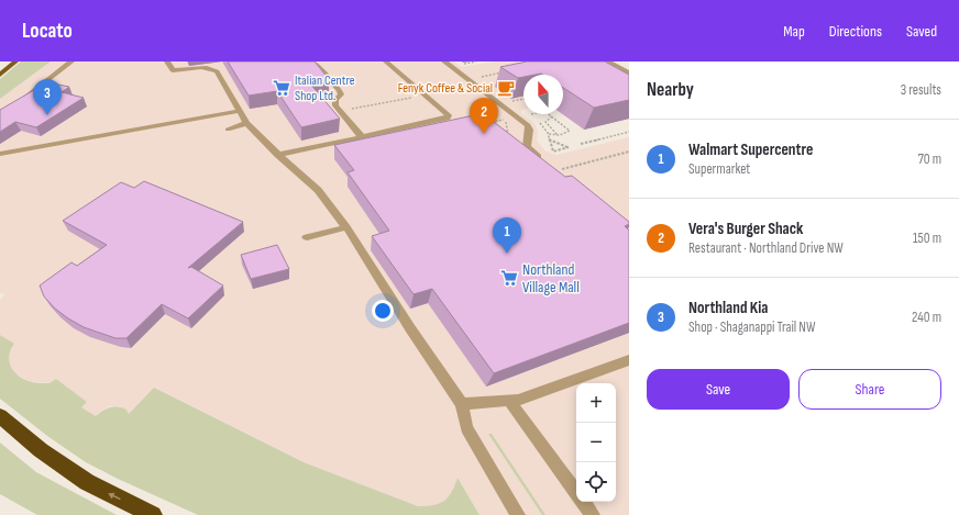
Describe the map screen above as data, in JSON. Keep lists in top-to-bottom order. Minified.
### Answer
{"places":{"supermarket":["Italian Centre Shop Ltd.","Northland Village Mall"],"cafe":["Fenyk Coffee & Social"]},"north":"top","page":{"header":"Locato","nav":["Map","Directions","Saved"],"heading":["Nearby","3 results"],"pins":["3","2","1"],"list":[{"mark":"1","name":"Walmart Supercentre","note":"Supermarket","value":"70 m"},{"mark":"2","name":"Vera's Burger Shack","note":"Restaurant · Northland Drive NW","value":"150 m"},{"mark":"3","name":"Northland Kia","note":"Shop · Shaganappi Trail NW","value":"240 m"}],"buttons":["Save","Share"],"map_buttons":["+","−"]}}
